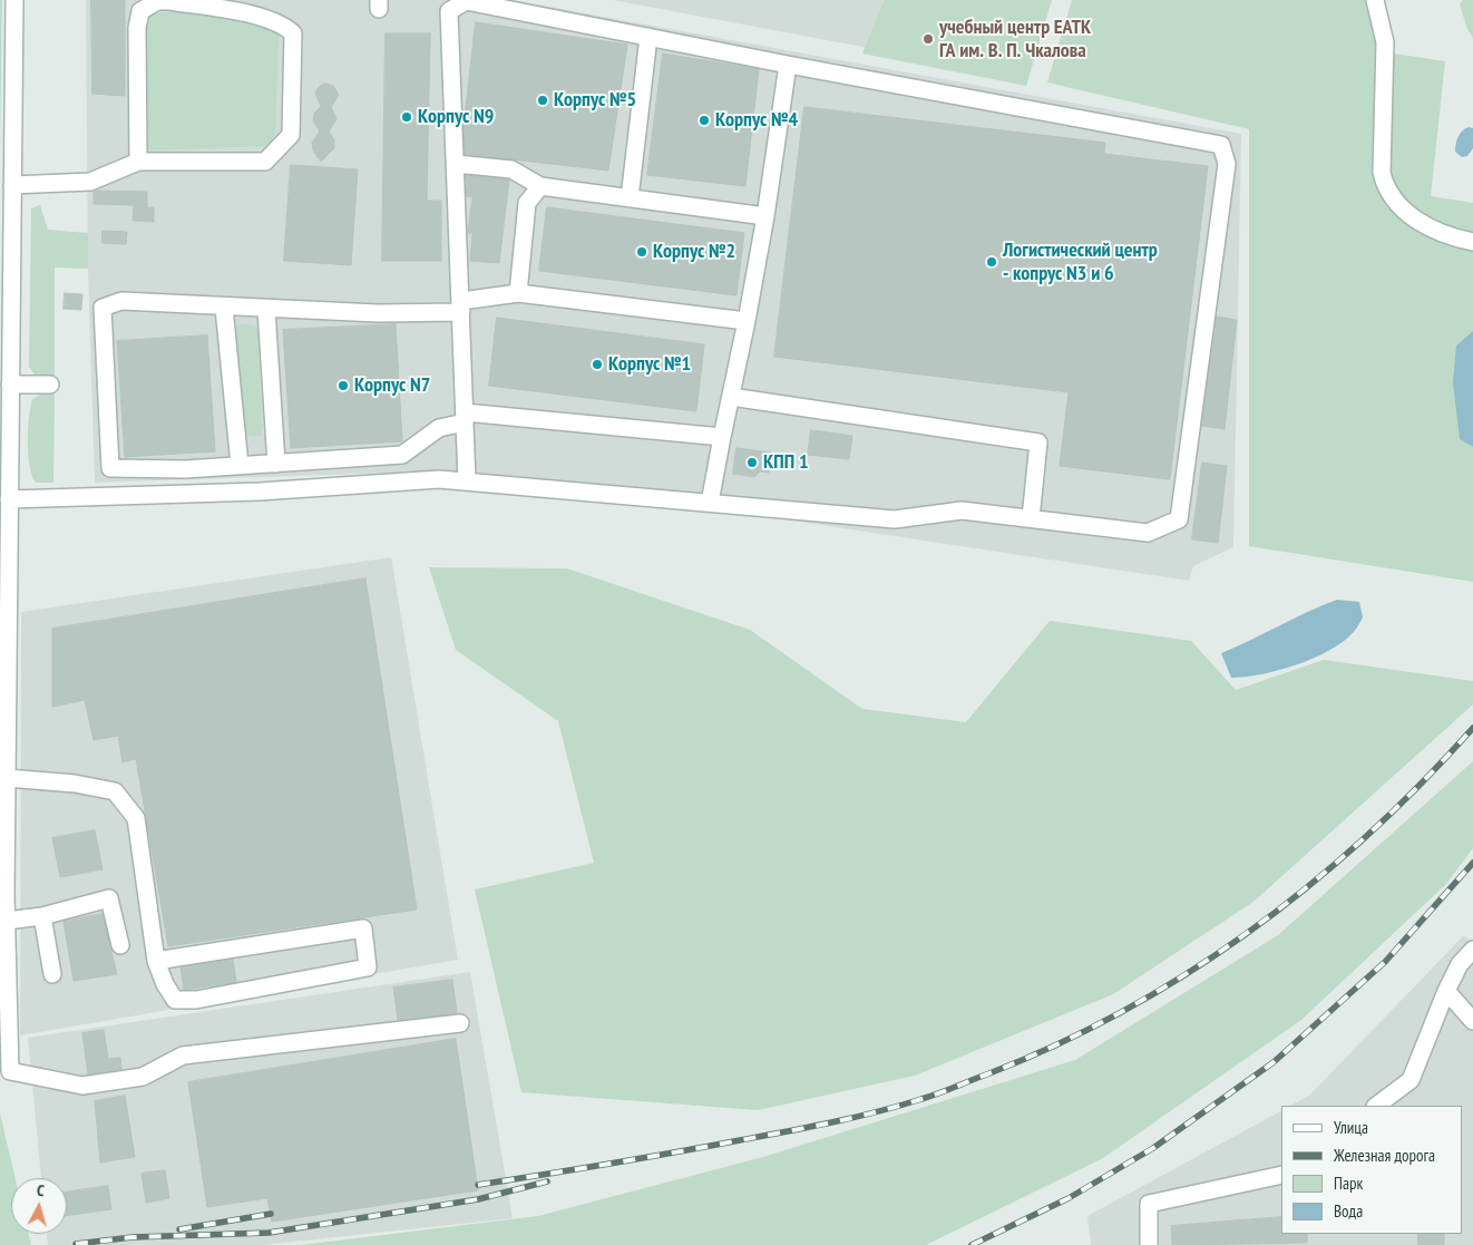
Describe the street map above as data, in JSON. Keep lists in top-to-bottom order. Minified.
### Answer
{"places":["учебный центр ЕАТК ГА им. В. П. Чкалова","Корпус №5","Корпус N9","Корпус №4","Корпус №2","Логистический центр - копрус N3 и 6","Корпус №1","Корпус N7","КПП 1"],"legend":["Улица","Железная дорога","Парк","Вода"],"north":"top"}
